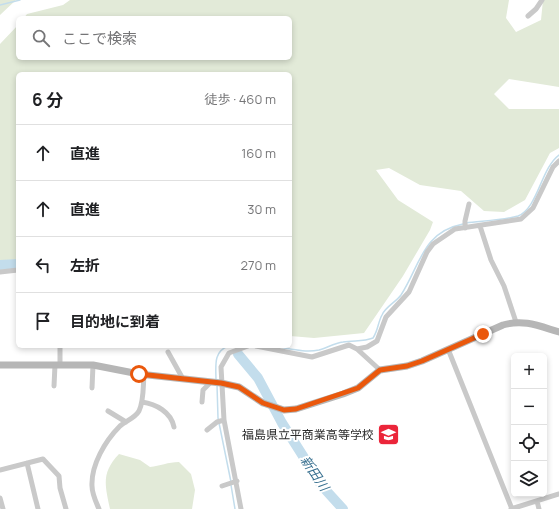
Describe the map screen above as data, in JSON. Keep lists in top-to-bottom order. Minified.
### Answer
{"water":["新田川"],"places":{"school or university":["福島県立平商業高等学校"]},"page":{"search":"ここで検索","heading":["6 分","徒歩 · 460 m"],"list":[["直進","160 m"],["直進","30 m"],["左折","270 m"],"目的地に到着"],"map_buttons":["+","−"]}}
